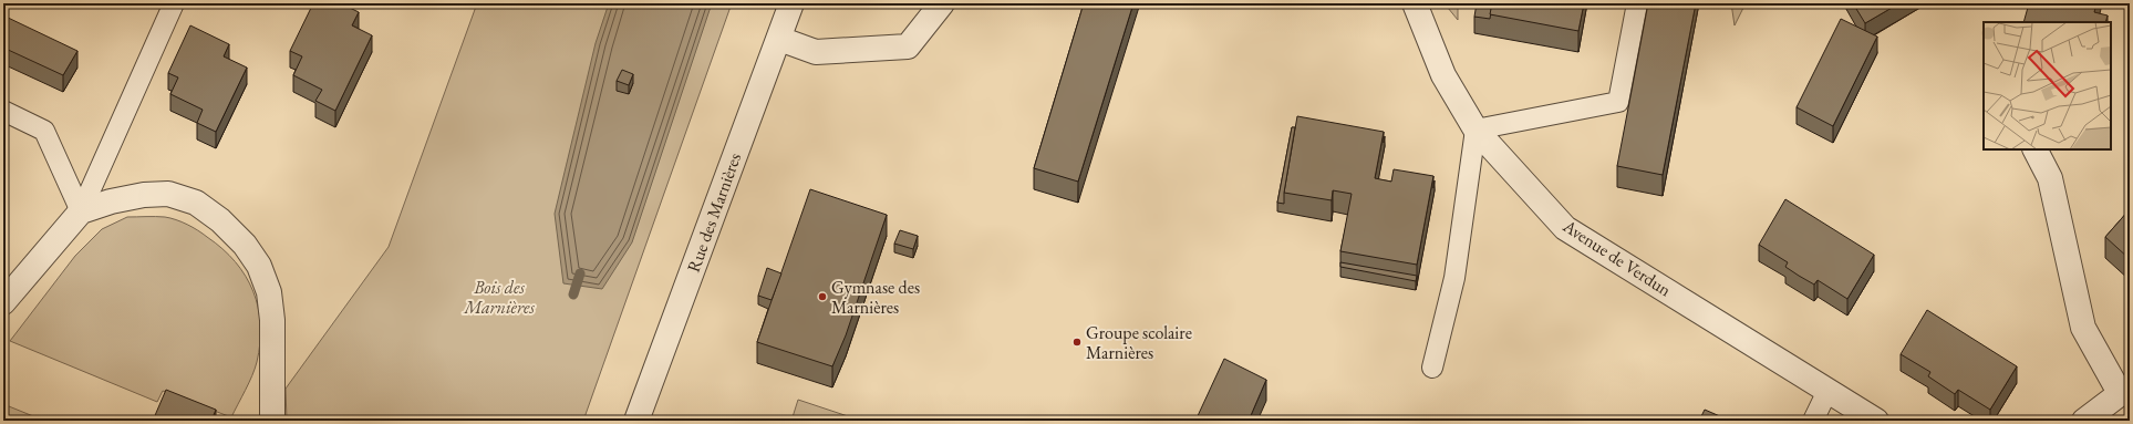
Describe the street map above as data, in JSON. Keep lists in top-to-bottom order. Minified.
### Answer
{"streets":{"street":["Rue des Marnières","Avenue de Verdun"]},"parks":["Bois des Marnières"],"places":["Gymnase des Marnières","Groupe scolaire Marnières"]}
